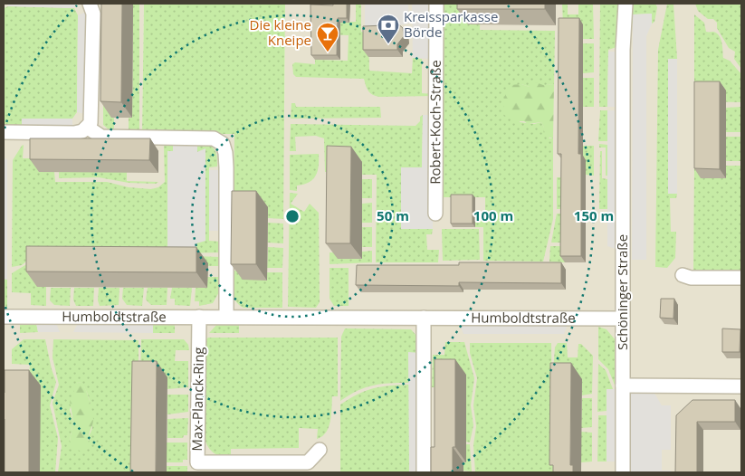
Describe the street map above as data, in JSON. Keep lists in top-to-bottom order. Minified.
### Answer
{"streets":{"street":["Robert-Koch-Straße","Schöninger Straße","Humboldtstraße","Max-Planck-Ring"]},"crossings":[["Schöninger Straße","Humboldtstraße"],["Humboldtstraße","Max-Planck-Ring"]],"places":{"bank":["Kreissparkasse Börde"],"bar":["Die kleine Kneipe"]},"rings":["50 m","100 m","150 m"]}
